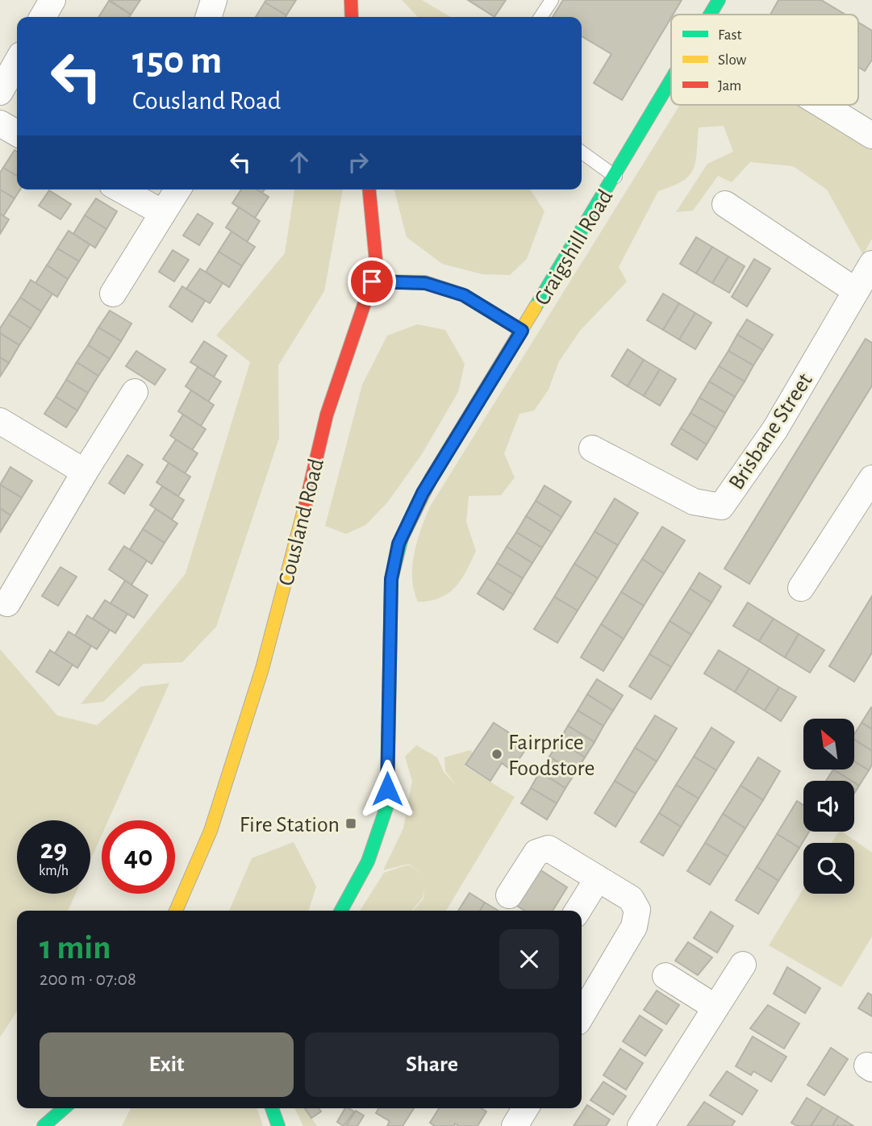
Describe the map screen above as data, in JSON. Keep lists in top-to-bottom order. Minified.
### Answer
{"streets":{"street":["Craigshill Road","Brisbane Street","Cousland Road"]},"places":{"other":["Fairprice Foodstore"],"transit":["Fire Station"]},"legend":["Fast","Slow","Jam"],"north":"top left","page":{"turn":["150 m","Cousland Road"],"speed":"29 km/h","limit":"40","heading":["1 min","200 m · 07:08"],"buttons":["Exit","Share"]}}
